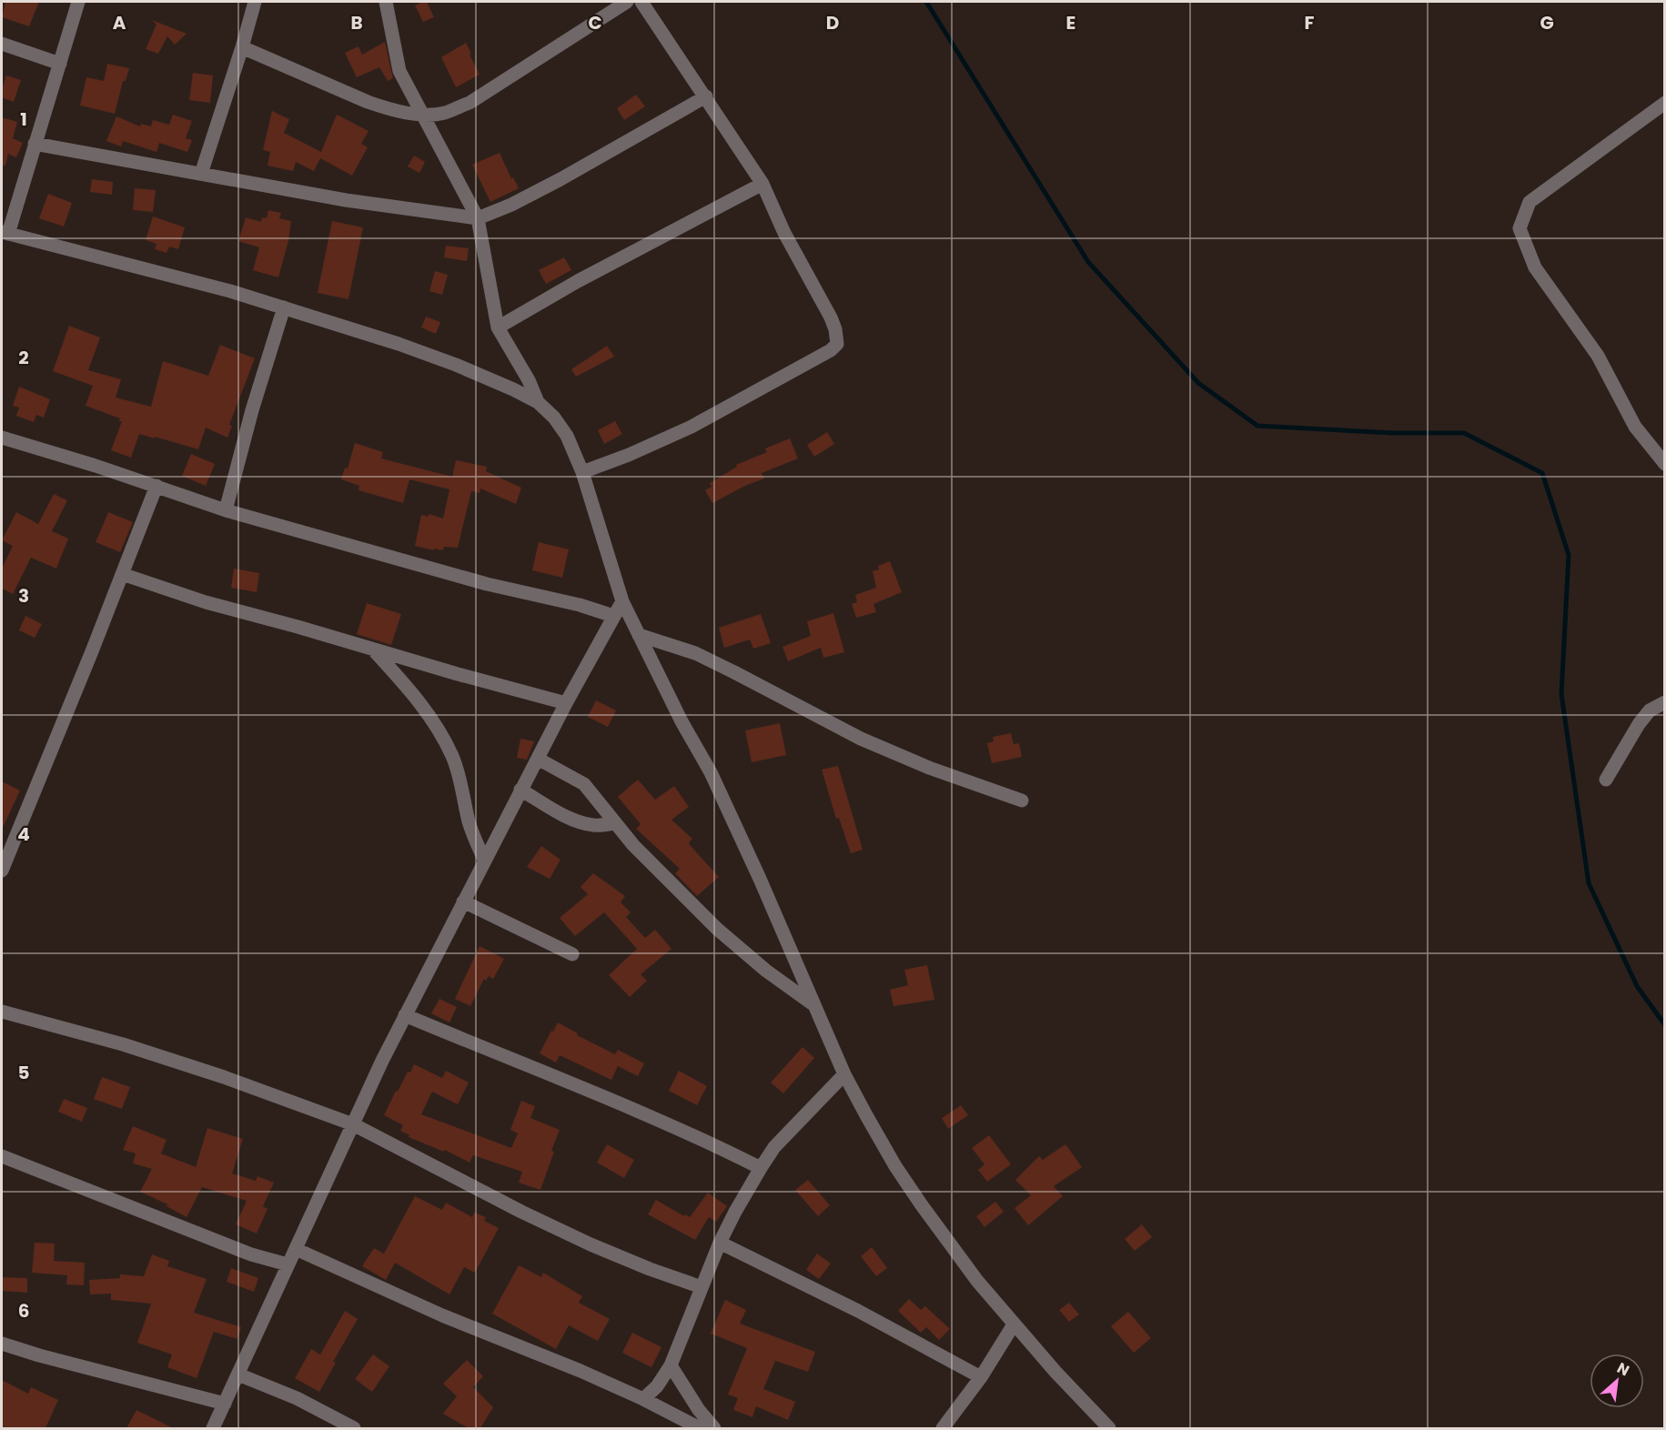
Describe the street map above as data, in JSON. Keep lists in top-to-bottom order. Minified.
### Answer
{"north":"top right","grid":{"columns":["A","B","C","D","E","F","G"],"rows":["1","2","3","4","5","6"]}}
